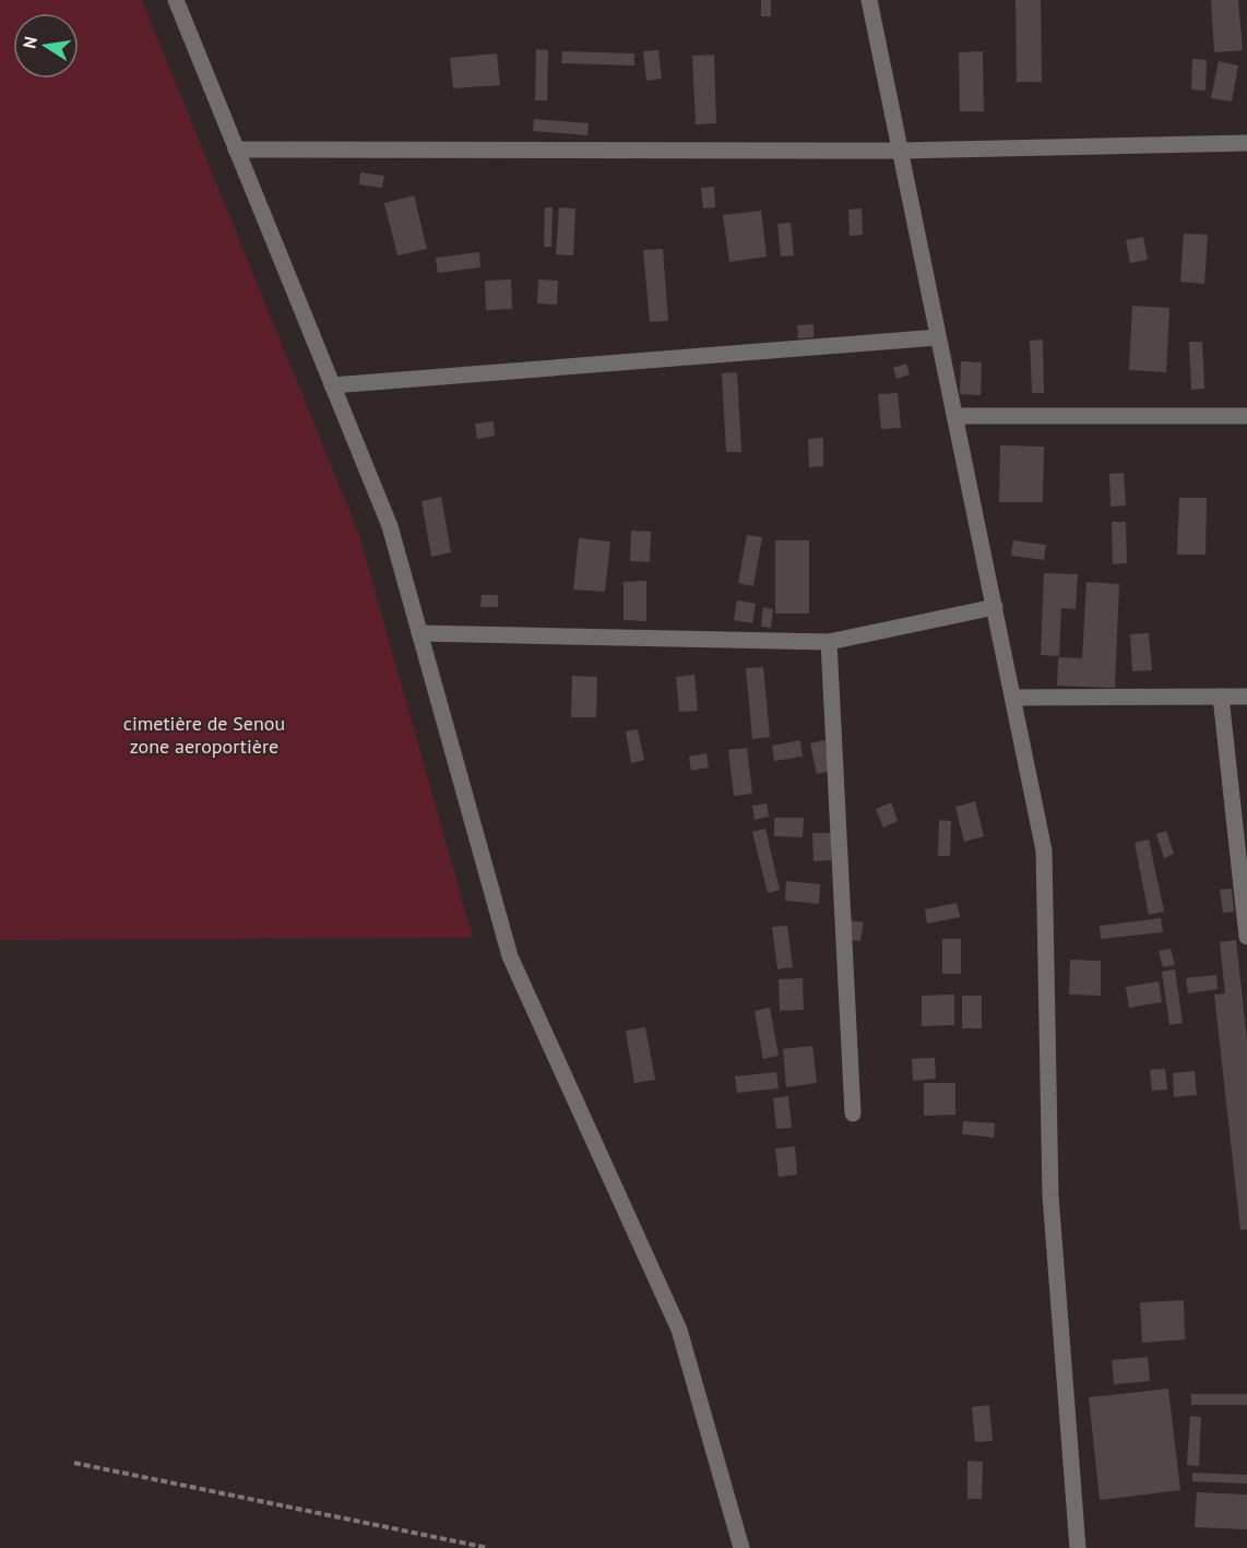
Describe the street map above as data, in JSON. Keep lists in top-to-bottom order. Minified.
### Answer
{"parks":["cimetière de Senou zone aeroportière"],"north":"left"}
